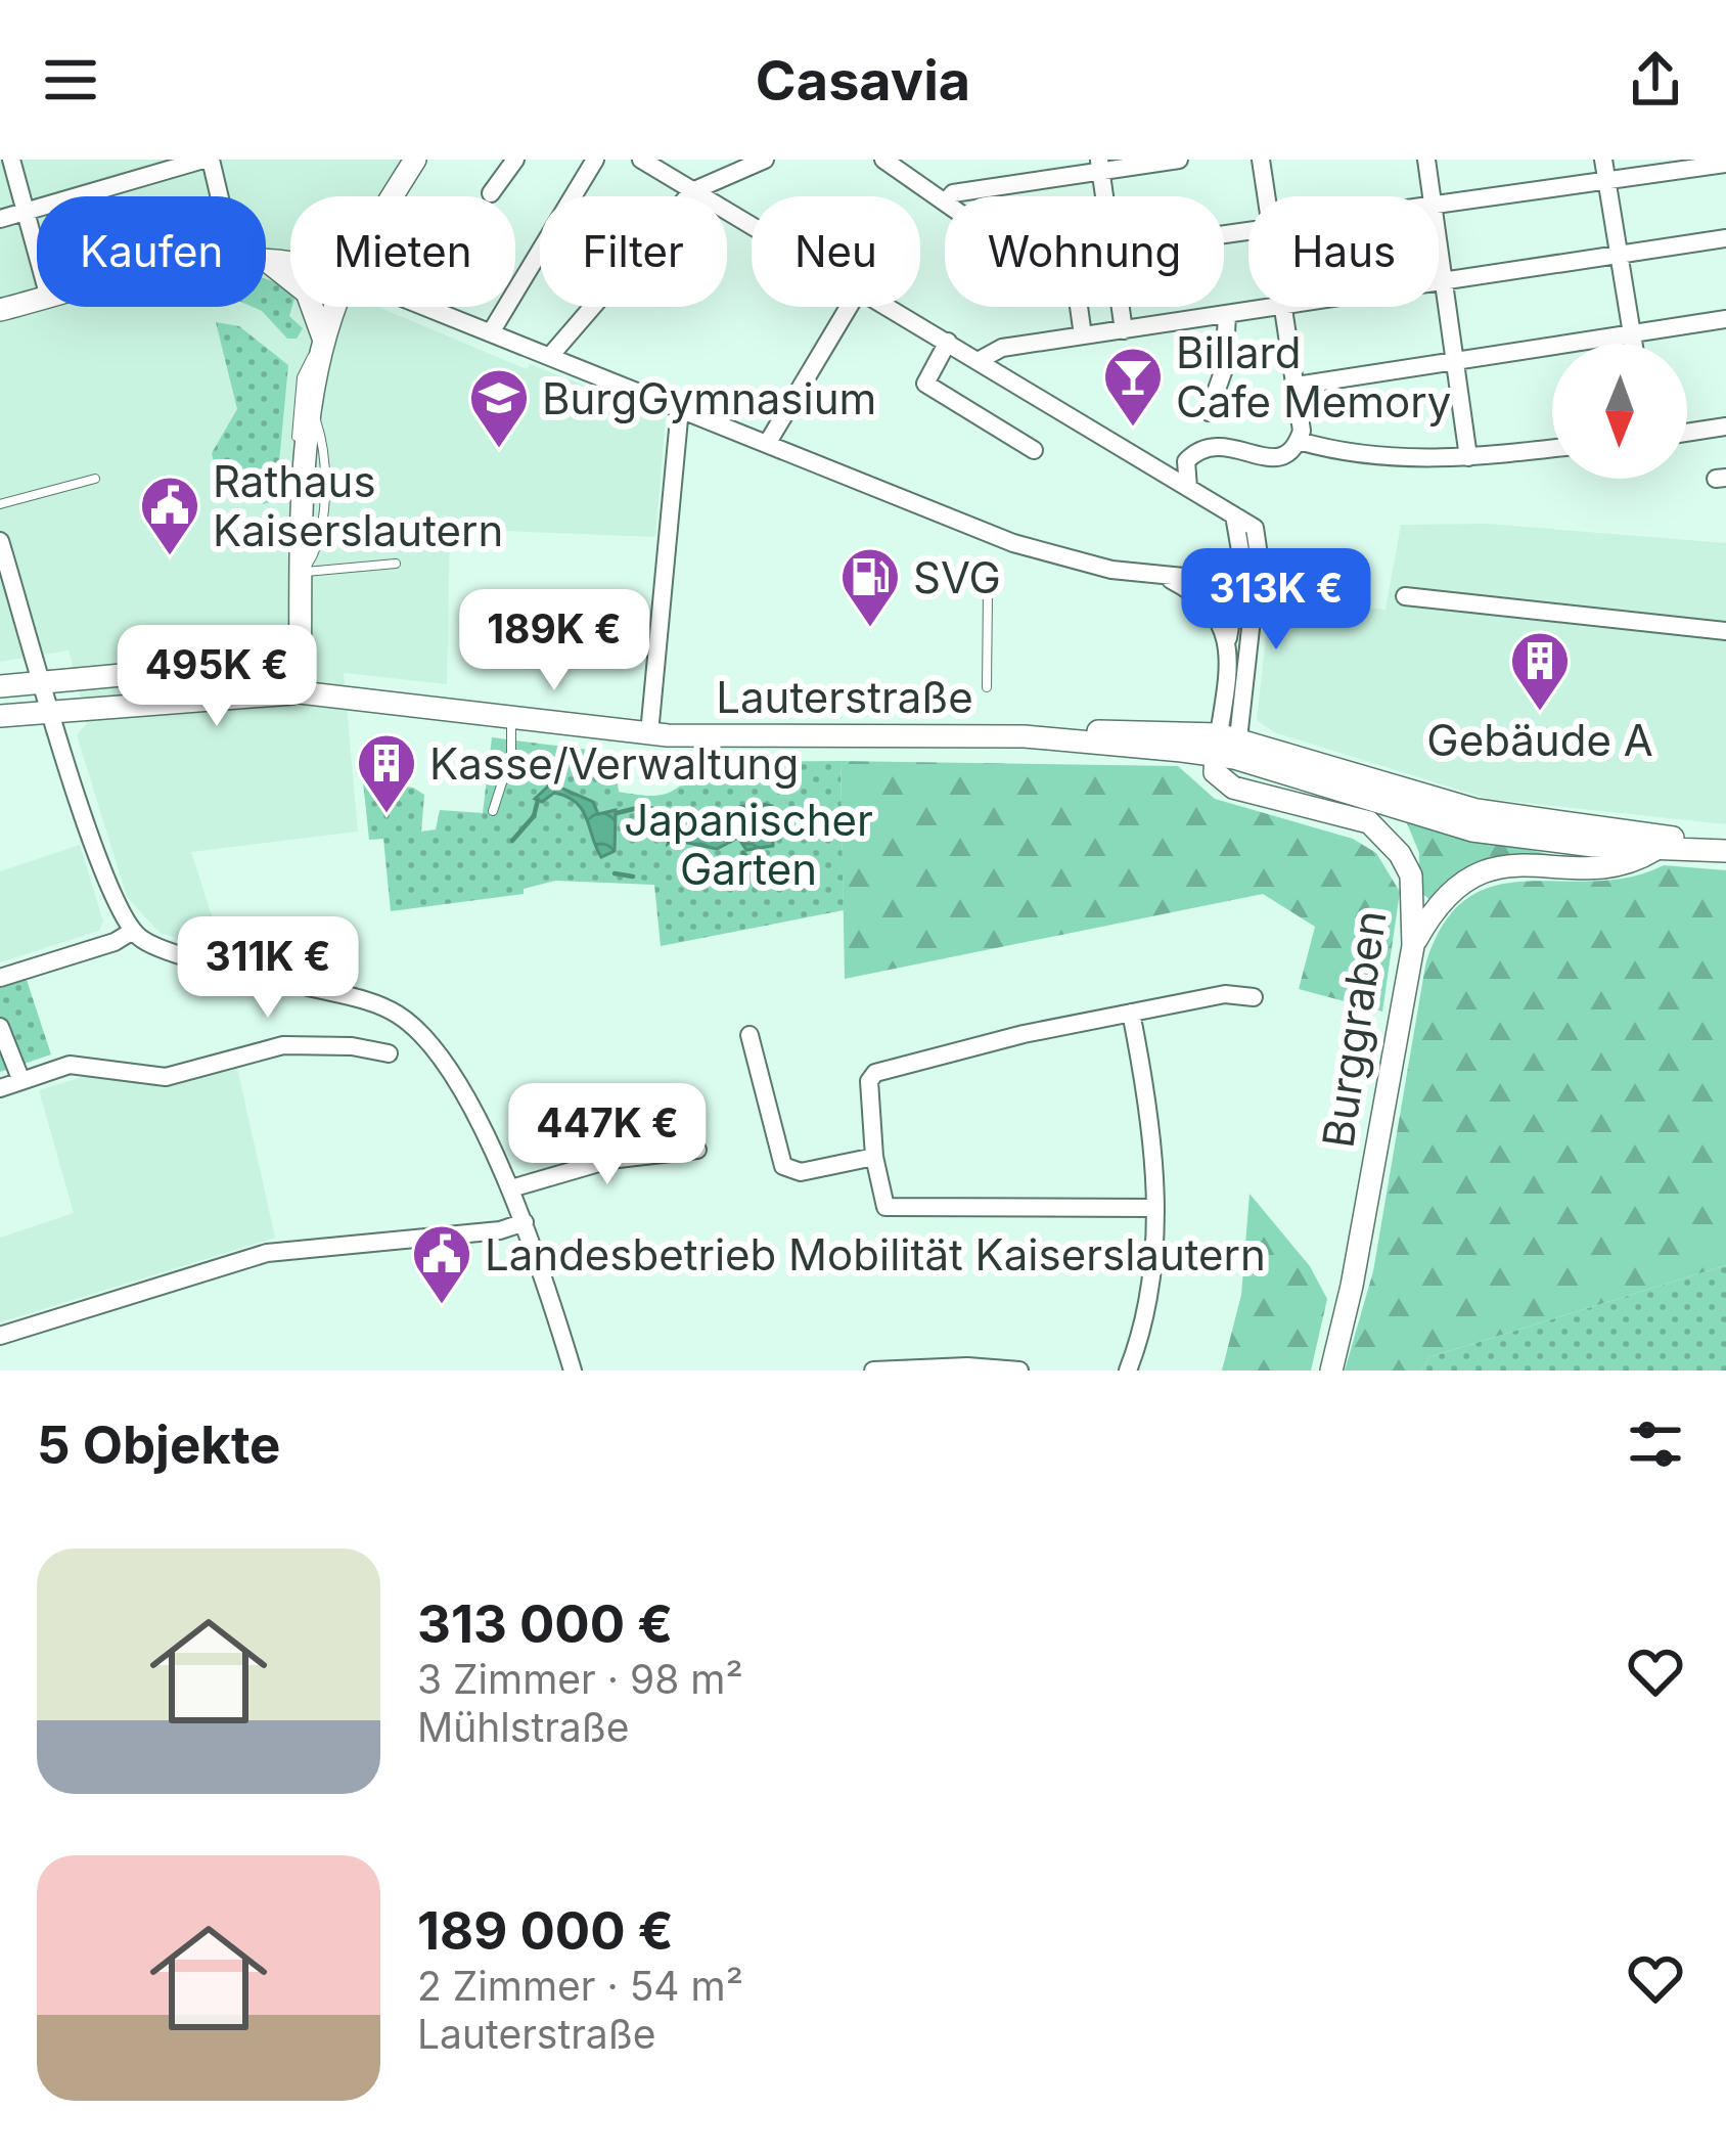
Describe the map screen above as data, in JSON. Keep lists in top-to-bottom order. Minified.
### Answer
{"streets":{"main road":["Lauterstraße","Burggraben"]},"crossings":[["Lauterstraße","Burggraben"]],"parks":["Japanischer Garten"],"places":{"bar":["Billard Cafe Memory"],"school or university":["BurgGymnasium"],"public building":["Rathaus Kaiserslautern","Landesbetrieb Mobilität Kaiserslautern"],"fuel station":["SVG"],"building":["Gebäude A","Kasse/Verwaltung"]},"north":"bottom","page":{"header":"Casavia","chip":["Kaufen","Mieten","Filter","Neu","Wohnung","Haus"],"price":["313K €","189K €","495K €","311K €","447K €"],"heading":"5 Objekte","list":[{"name":"313 000 €","note":"3 Zimmer · 98 m² · Mühlstraße"},{"name":"189 000 €","note":"2 Zimmer · 54 m² · Lauterstraße"}]}}
